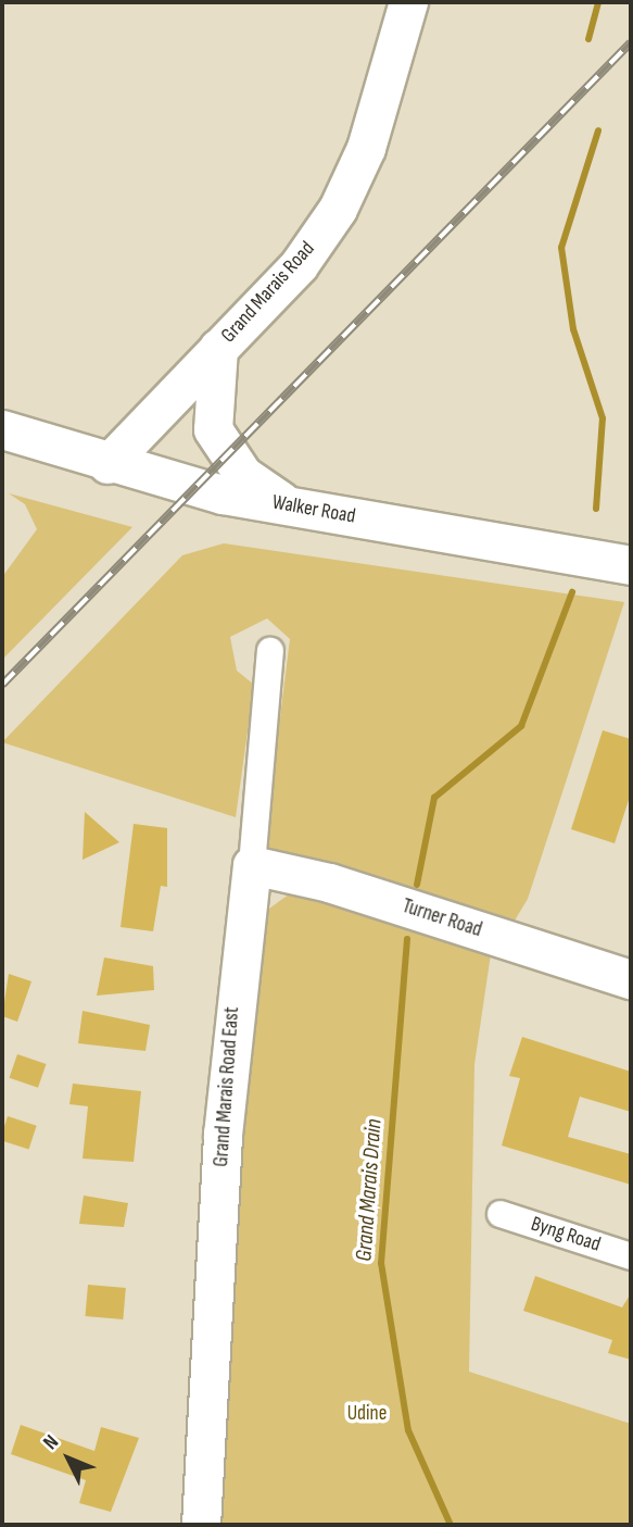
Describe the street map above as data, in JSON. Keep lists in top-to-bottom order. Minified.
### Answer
{"streets":{"street":["Grand Marais Road","Walker Road","Turner Road","Grand Marais Road East","Byng Road"]},"crossings":[["Grand Marais Road","Walker Road"],["Turner Road","Grand Marais Road East"]],"water":["Grand Marais Drain"],"parks":["Udine"],"north":"top left"}
